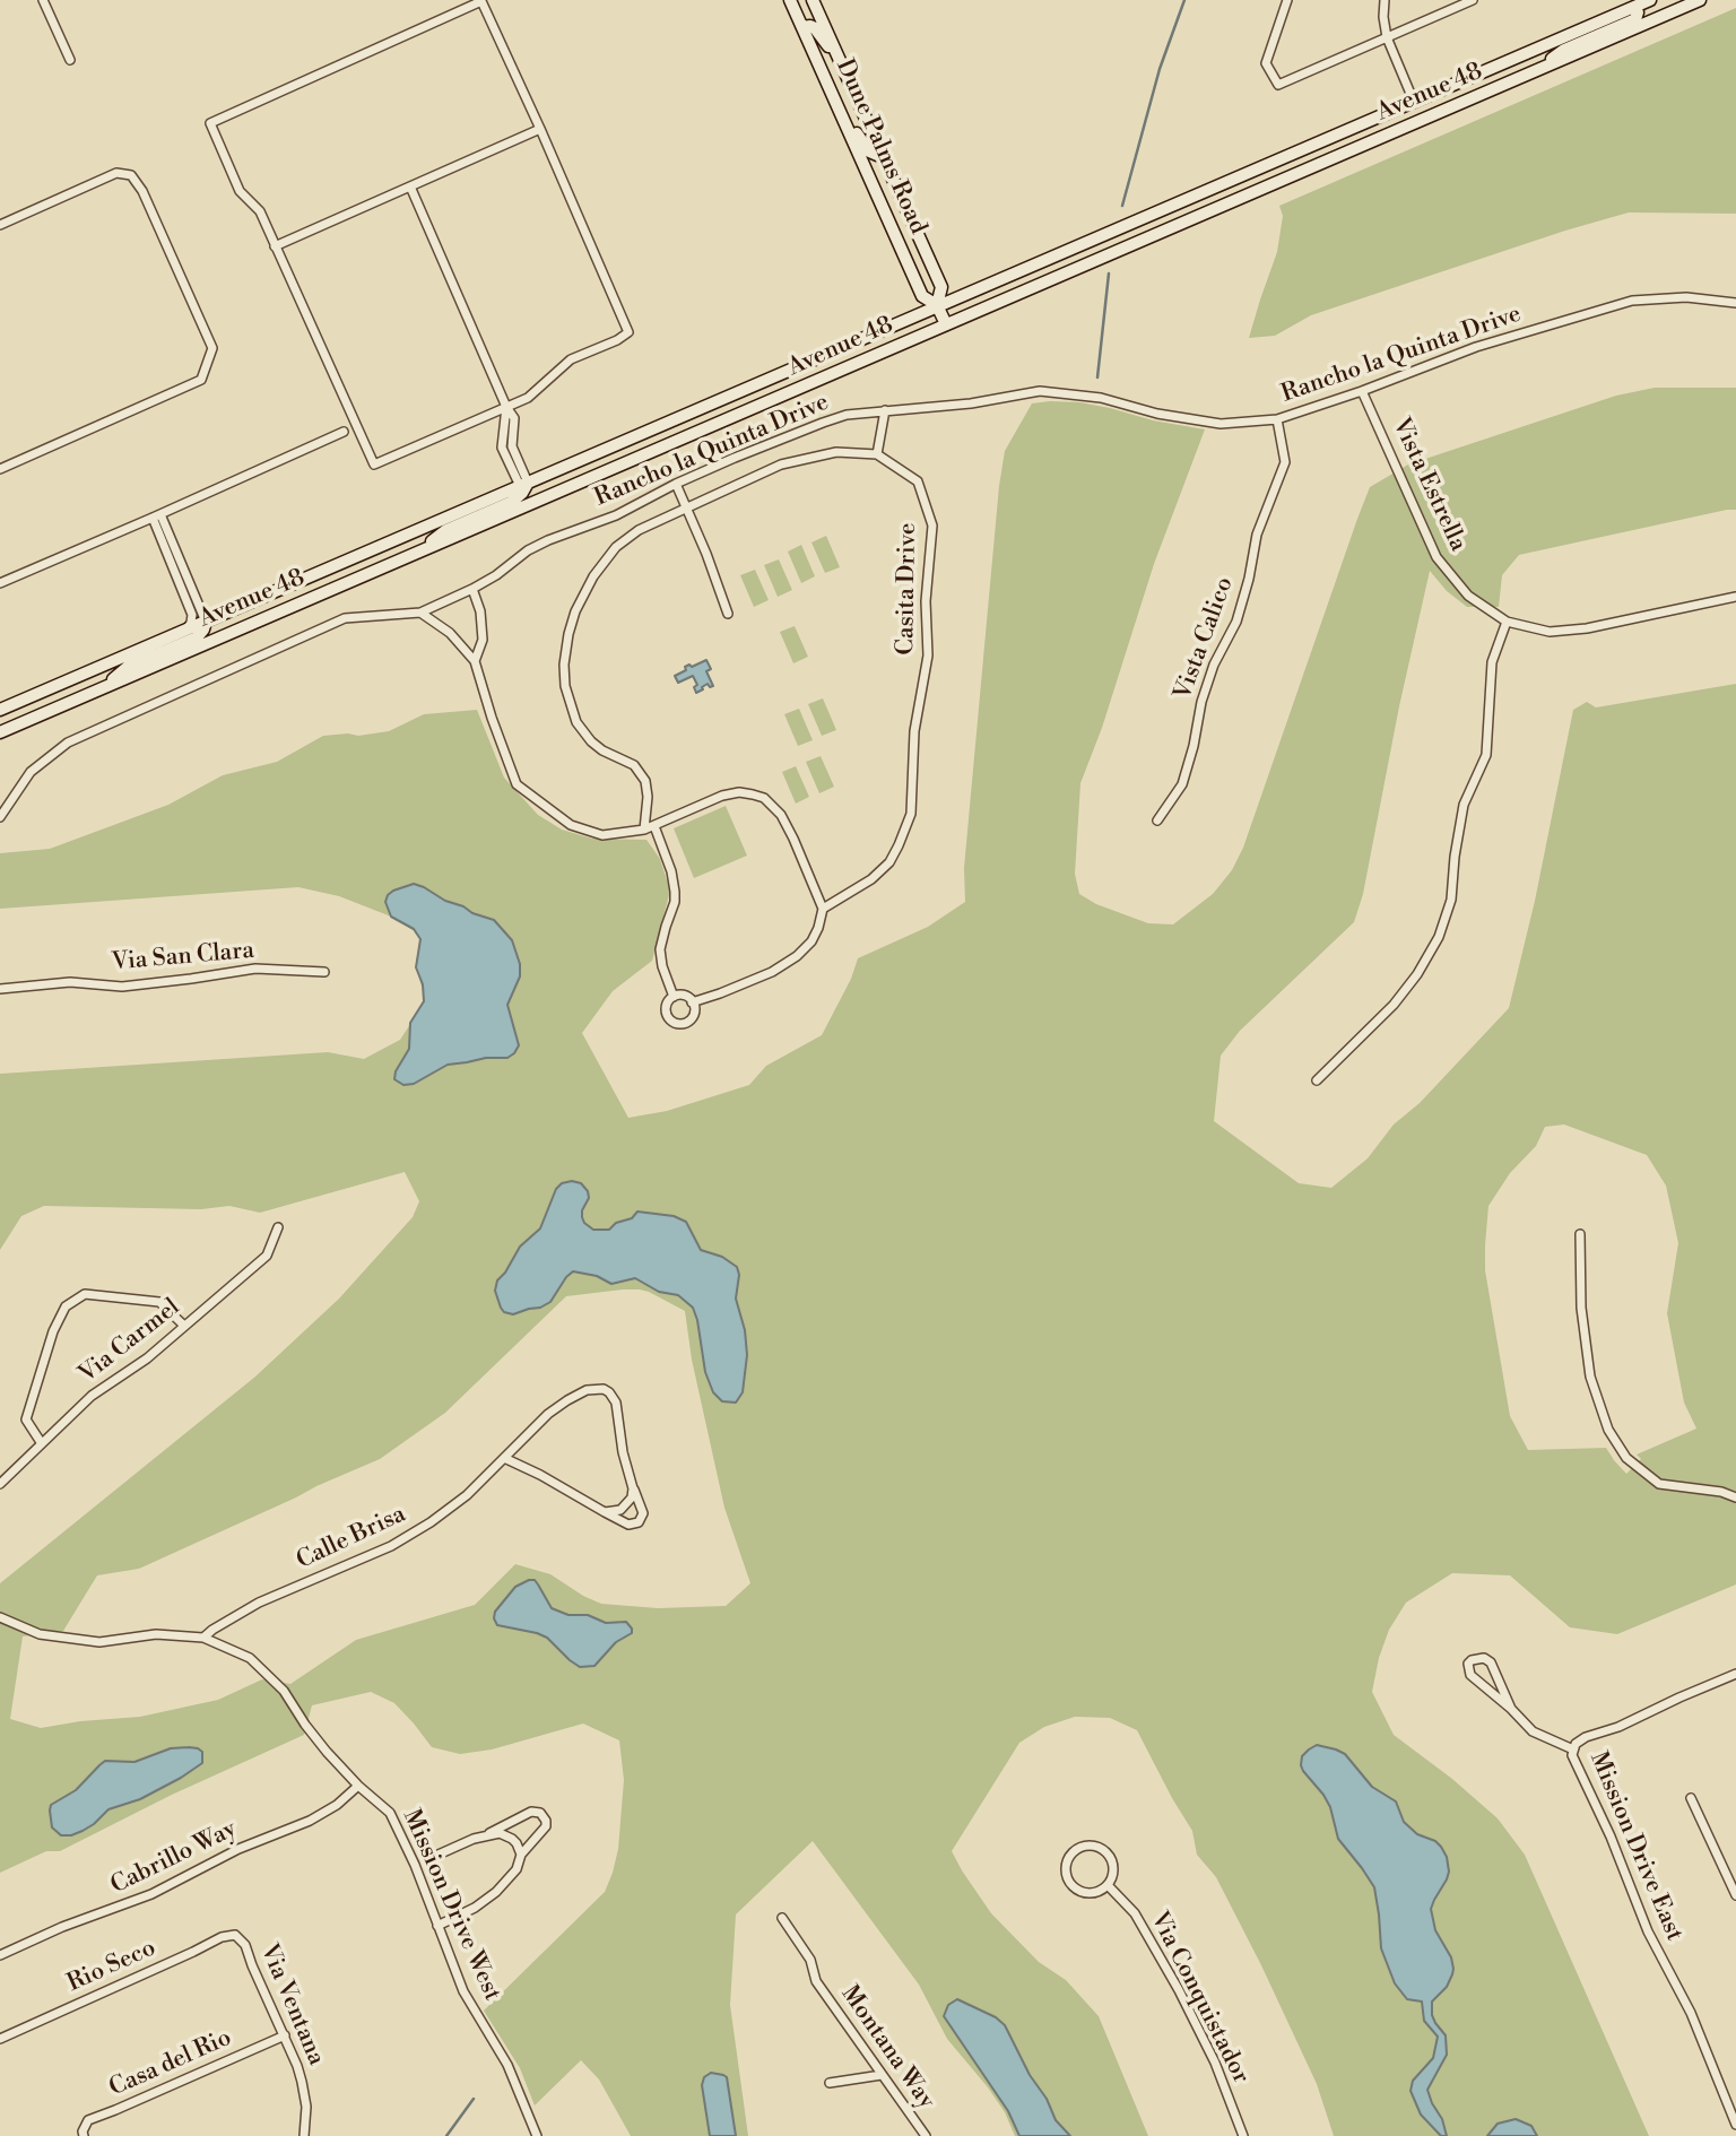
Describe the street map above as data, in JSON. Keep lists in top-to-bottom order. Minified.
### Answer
{"streets":{"main road":["Avenue 48","Dune Palms Road"],"street":["Rancho la Quinta Drive","Vista Estrella","Casita Drive","Vista Calico","Via San Clara","Via Carmel","Calle Brisa","Mission Drive East","Cabrillo Way","Mission Drive West","Rio Seco","Via Conquistador","Via Ventana","Montana Way","Casa del Rio"]},"crossings":[["Avenue 48","Dune Palms Road"],["Rancho la Quinta Drive","Vista Estrella"],["Rancho la Quinta Drive","Vista Calico"],["Calle Brisa","Mission Drive West"],["Cabrillo Way","Mission Drive West"],["Rio Seco","Via Ventana"],["Via Ventana","Casa del Rio"]]}
